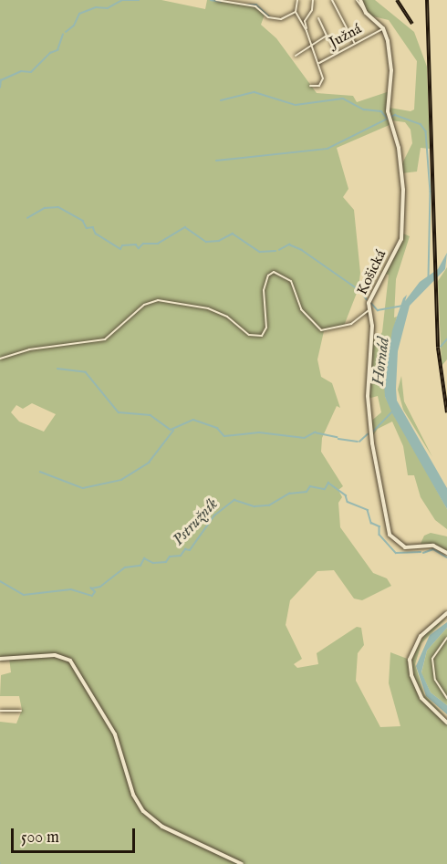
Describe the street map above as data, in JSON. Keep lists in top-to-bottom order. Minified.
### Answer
{"streets":{"street":["Južná","Košická"]},"crossings":[["Južná","Košická"]],"water":["Hornád","Pstružník"],"scale_bar":"500 m"}
